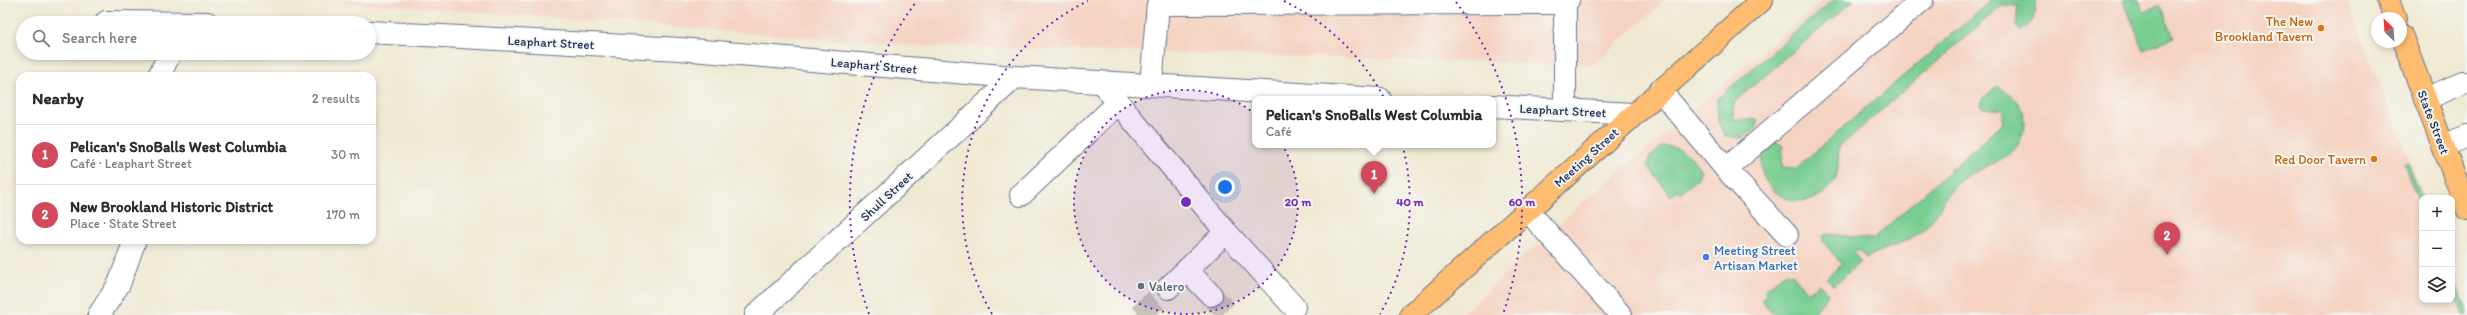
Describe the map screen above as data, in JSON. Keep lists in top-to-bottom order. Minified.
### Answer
{"streets":{"main road":["State Street","Meeting Street"],"street":["Leaphart Street","Shull Street"]},"crossings":[["Leaphart Street","Meeting Street"],["Leaphart Street","Shull Street"]],"places":["The New Brookland Tavern","Red Door Tavern","Meeting Street Artisan Market","Valero"],"north":"top left","page":{"search":"Search here","heading":["Nearby","2 results"],"popup":["Pelican's SnoBalls West Columbia","Café"],"list":[{"mark":"1","name":"Pelican's SnoBalls West Columbia","note":"Café · Leaphart Street","value":"30 m"},{"mark":"2","name":"New Brookland Historic District","note":"Place · State Street","value":"170 m"}],"pins":["1","2"],"map_buttons":["+","−"]},"rings":["20 m","40 m","60 m"]}
